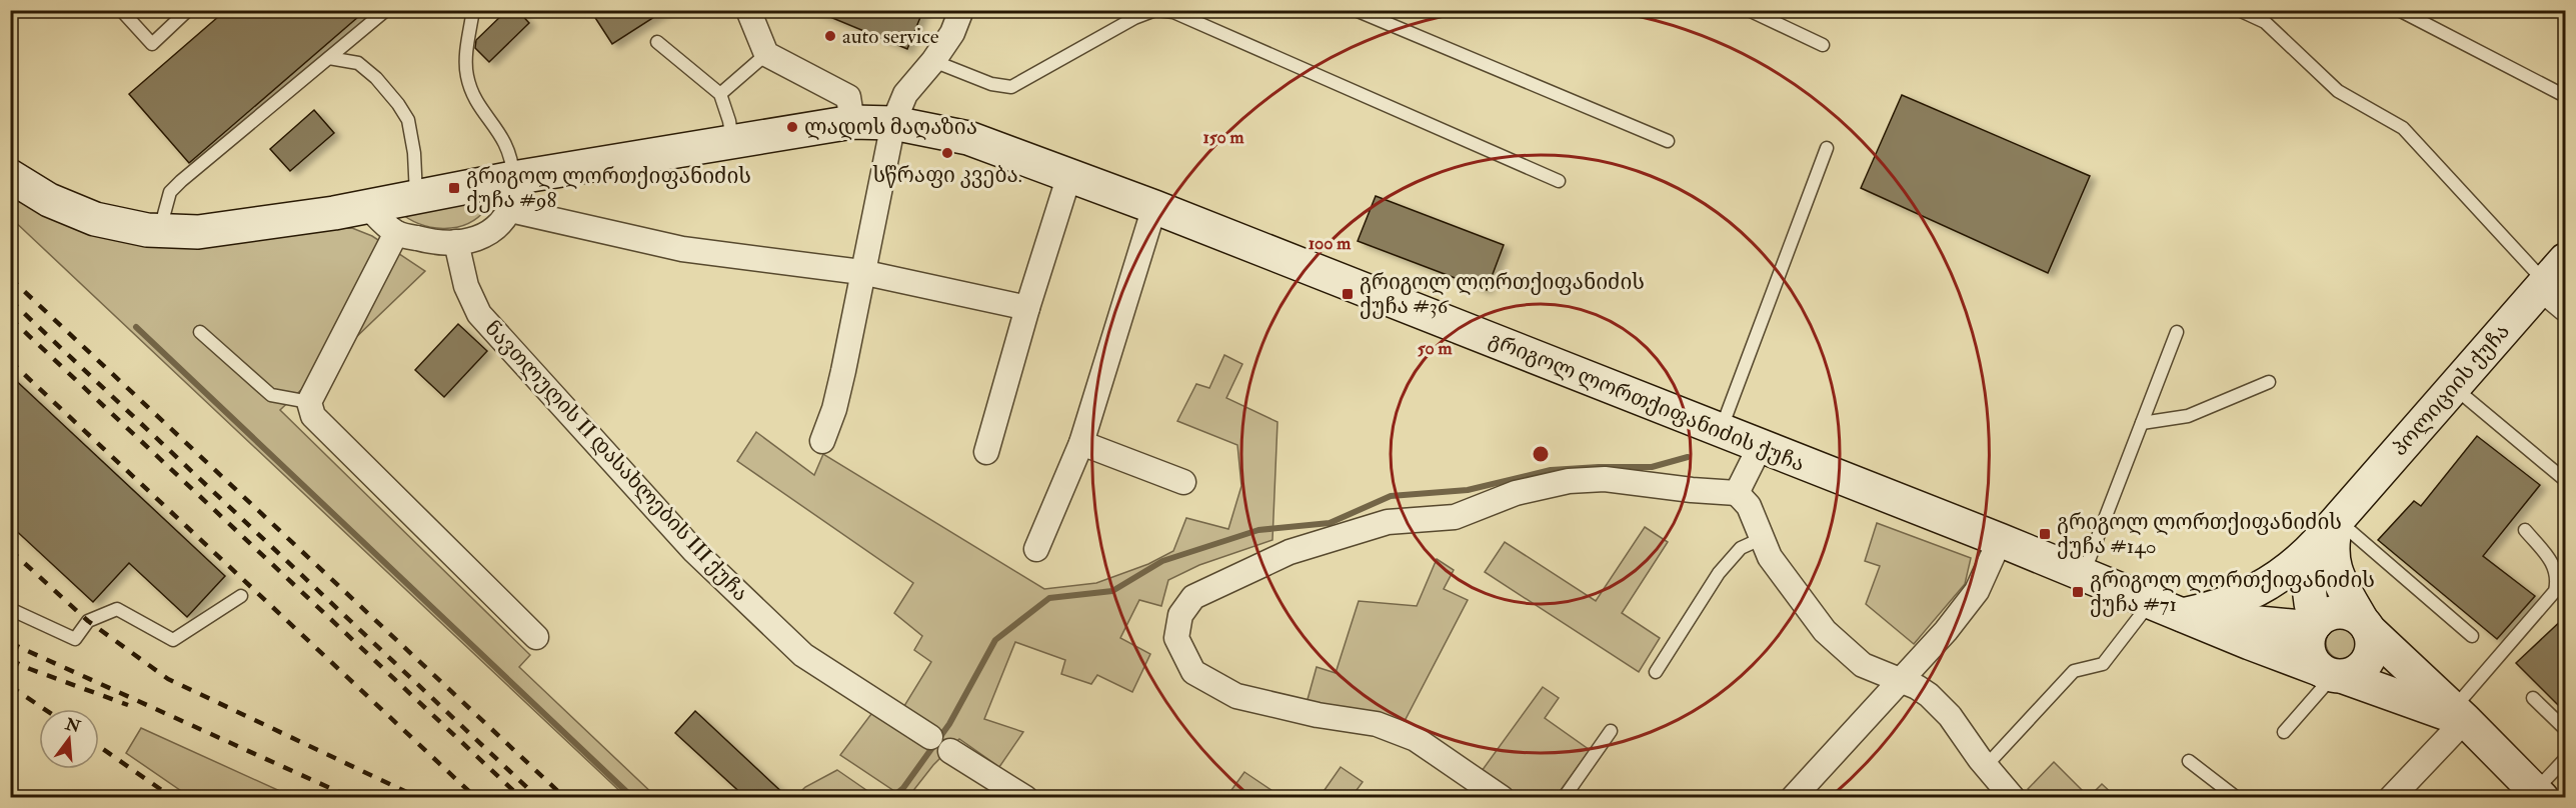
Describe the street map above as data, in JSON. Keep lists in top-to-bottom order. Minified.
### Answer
{"streets":{"street":["პოლიციის ქუჩა","გრიგოლ ლორთქიფანიძის ქუჩა","ნავთლუღის II დასახლების III ქუჩა"]},"crossings":[["პოლიციის ქუჩა","გრიგოლ ლორთქიფანიძის ქუჩა"]],"places":{"other":["auto service","ლადოს მაღაზია","სწრაფი კვება."],"transit":["გრიგოლ ლორთქიფანიძის ქუჩა #98","გრიგოლ ლორთქიფანიძის ქუჩა #36","გრიგოლ ლორთქიფანიძის ქუჩა #140","გრიგოლ ლორთქიფანიძის ქუჩა #71"]},"north":"top","rings":["150 m","100 m","50 m"]}
